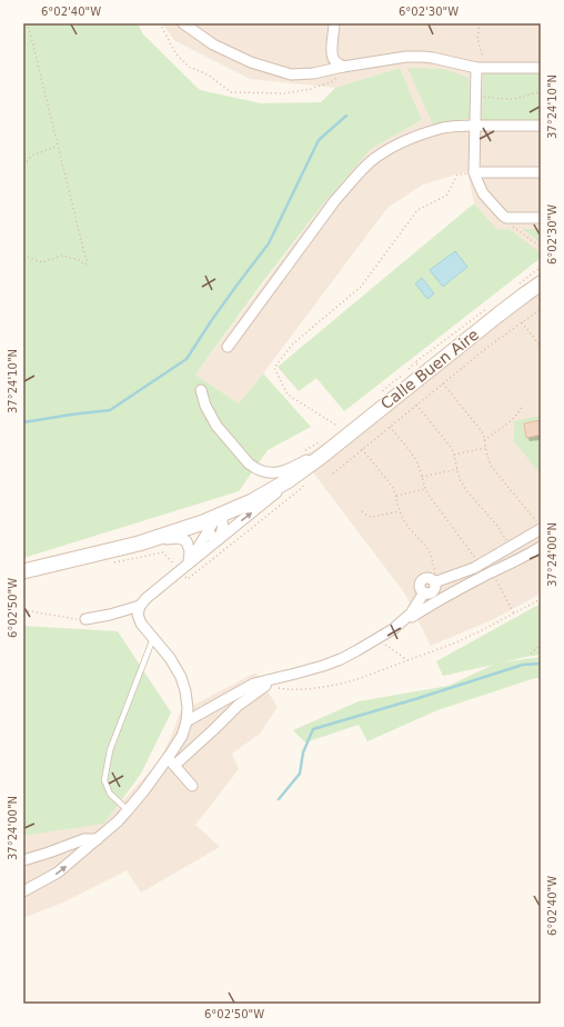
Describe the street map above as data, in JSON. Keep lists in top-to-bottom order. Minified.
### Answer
{"streets":{"main road":["Calle Buen Aire"]},"coordinates":["6°02'40\"W","6°02'30\"W","37°24'10\"N","37°24'00\"N","6°02'50\"W"]}
